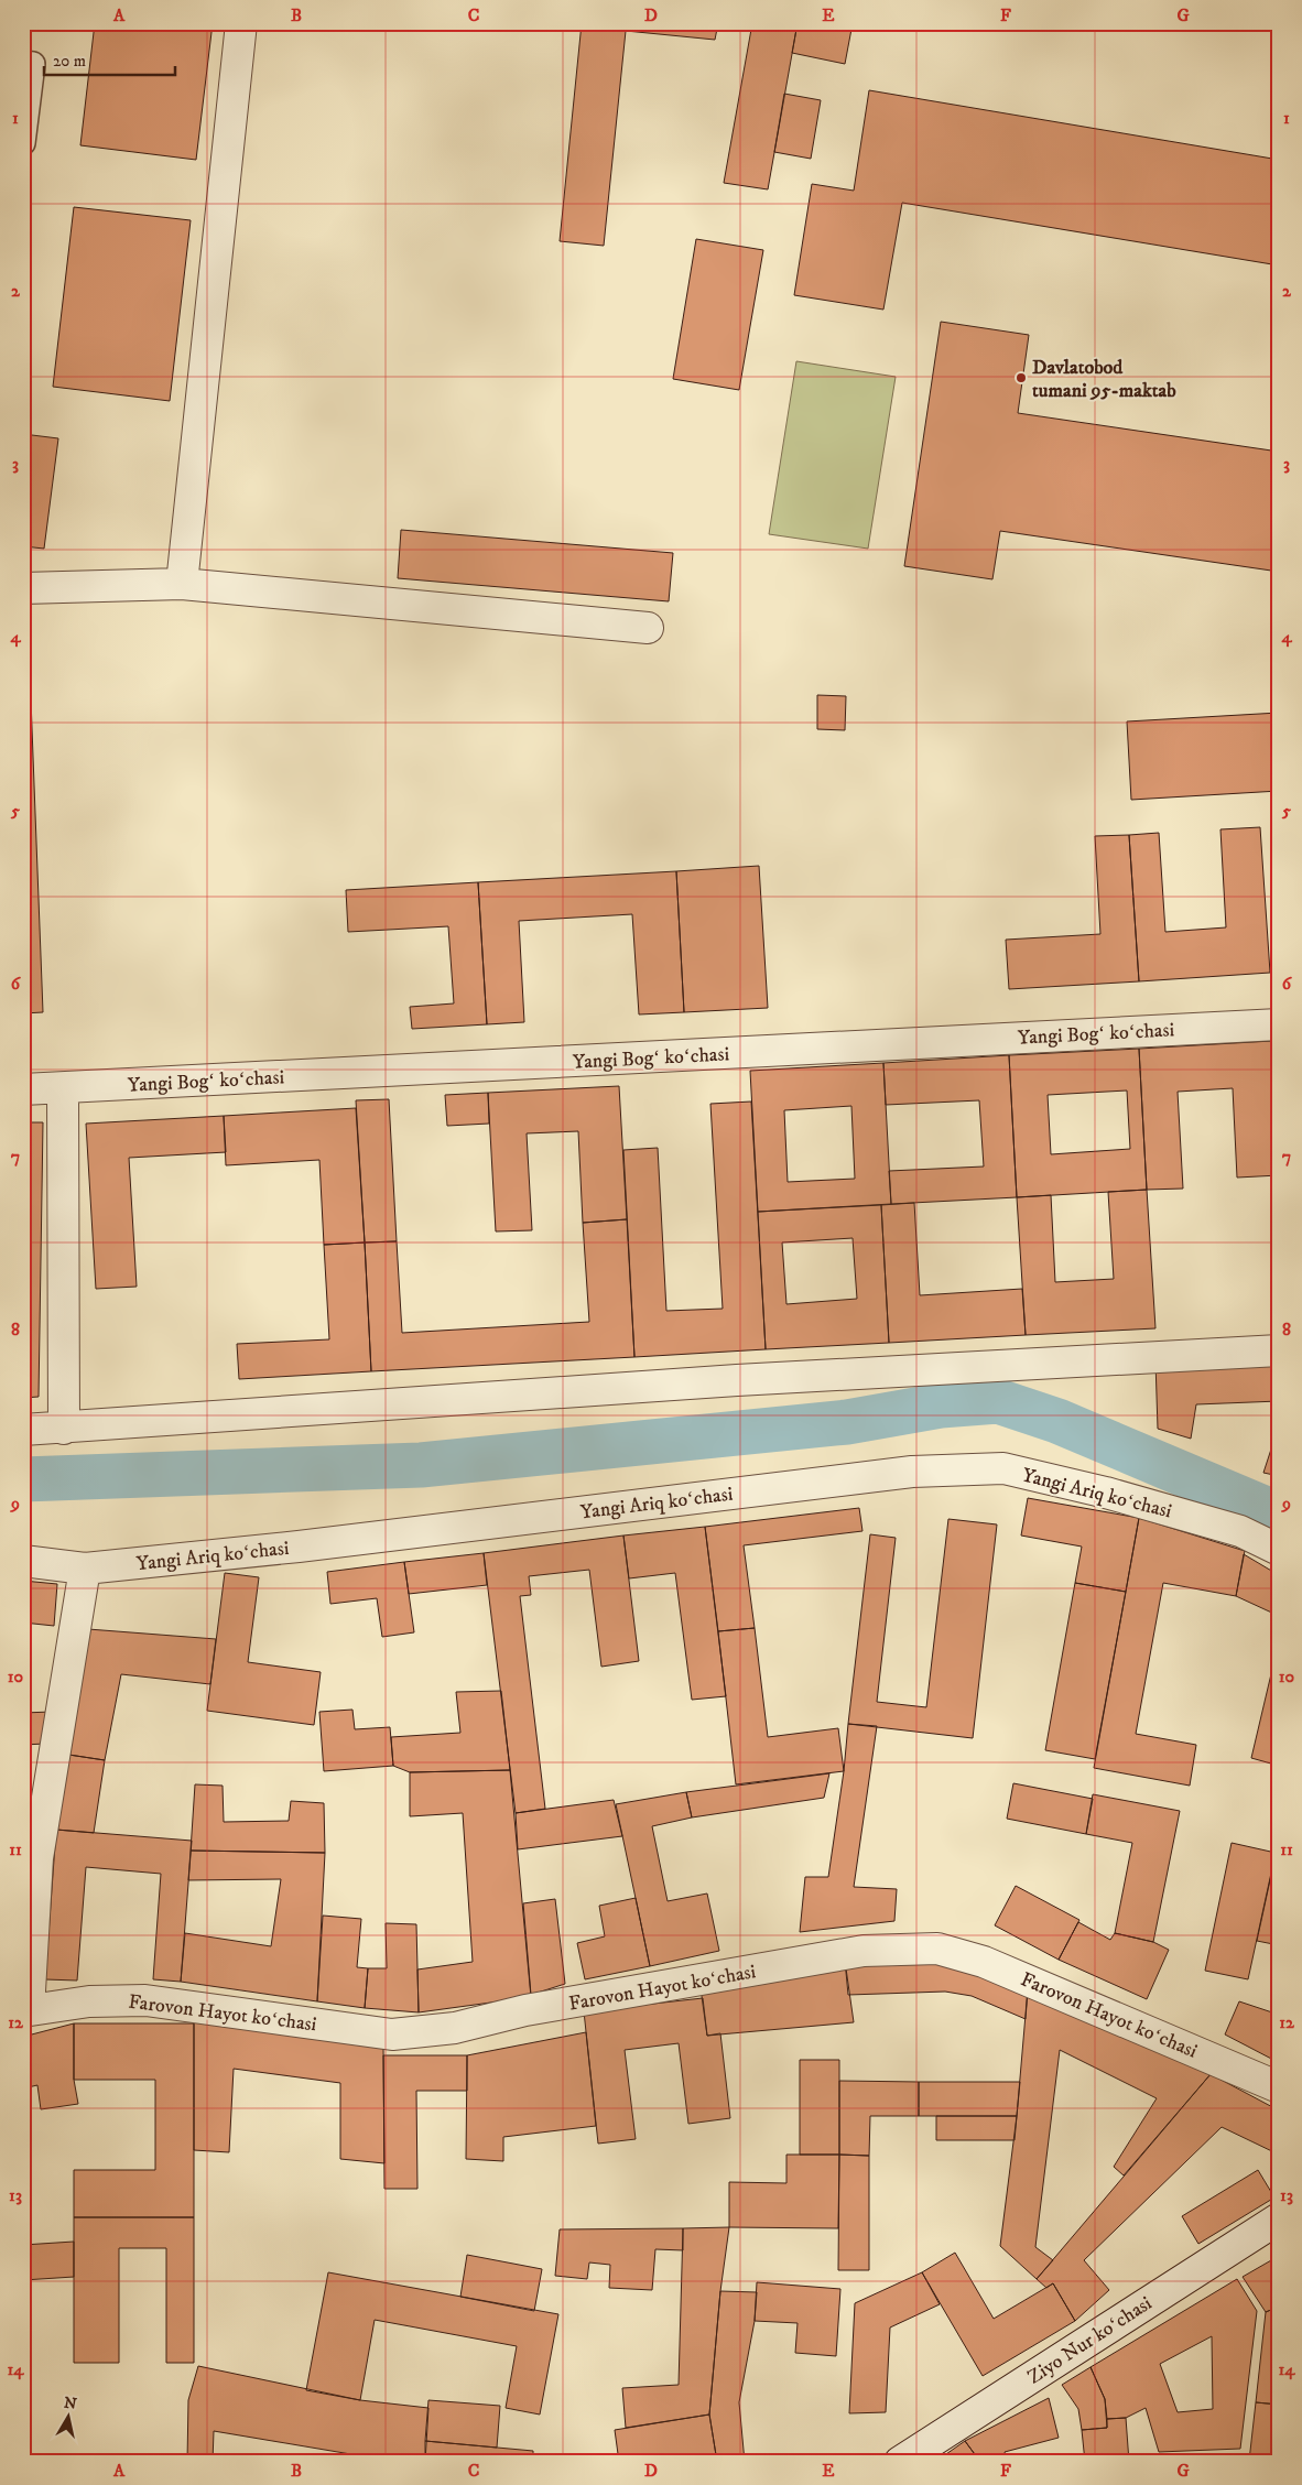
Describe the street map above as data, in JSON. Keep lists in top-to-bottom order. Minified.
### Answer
{"streets":{"street":["Yangi Bogʻ koʻchasi","Yangi Ariq koʻchasi","Farovon Hayot koʻchasi","Ziyo Nur koʻchasi"]},"places":["Davlatobod tumani 95-maktab"],"scale_bar":"20 m","north":"top","grid":{"columns":["A","B","C","D","E","F","G"],"rows":["1","2","3","4","5","6","7","8","9","10","11","12","13","14"]}}
